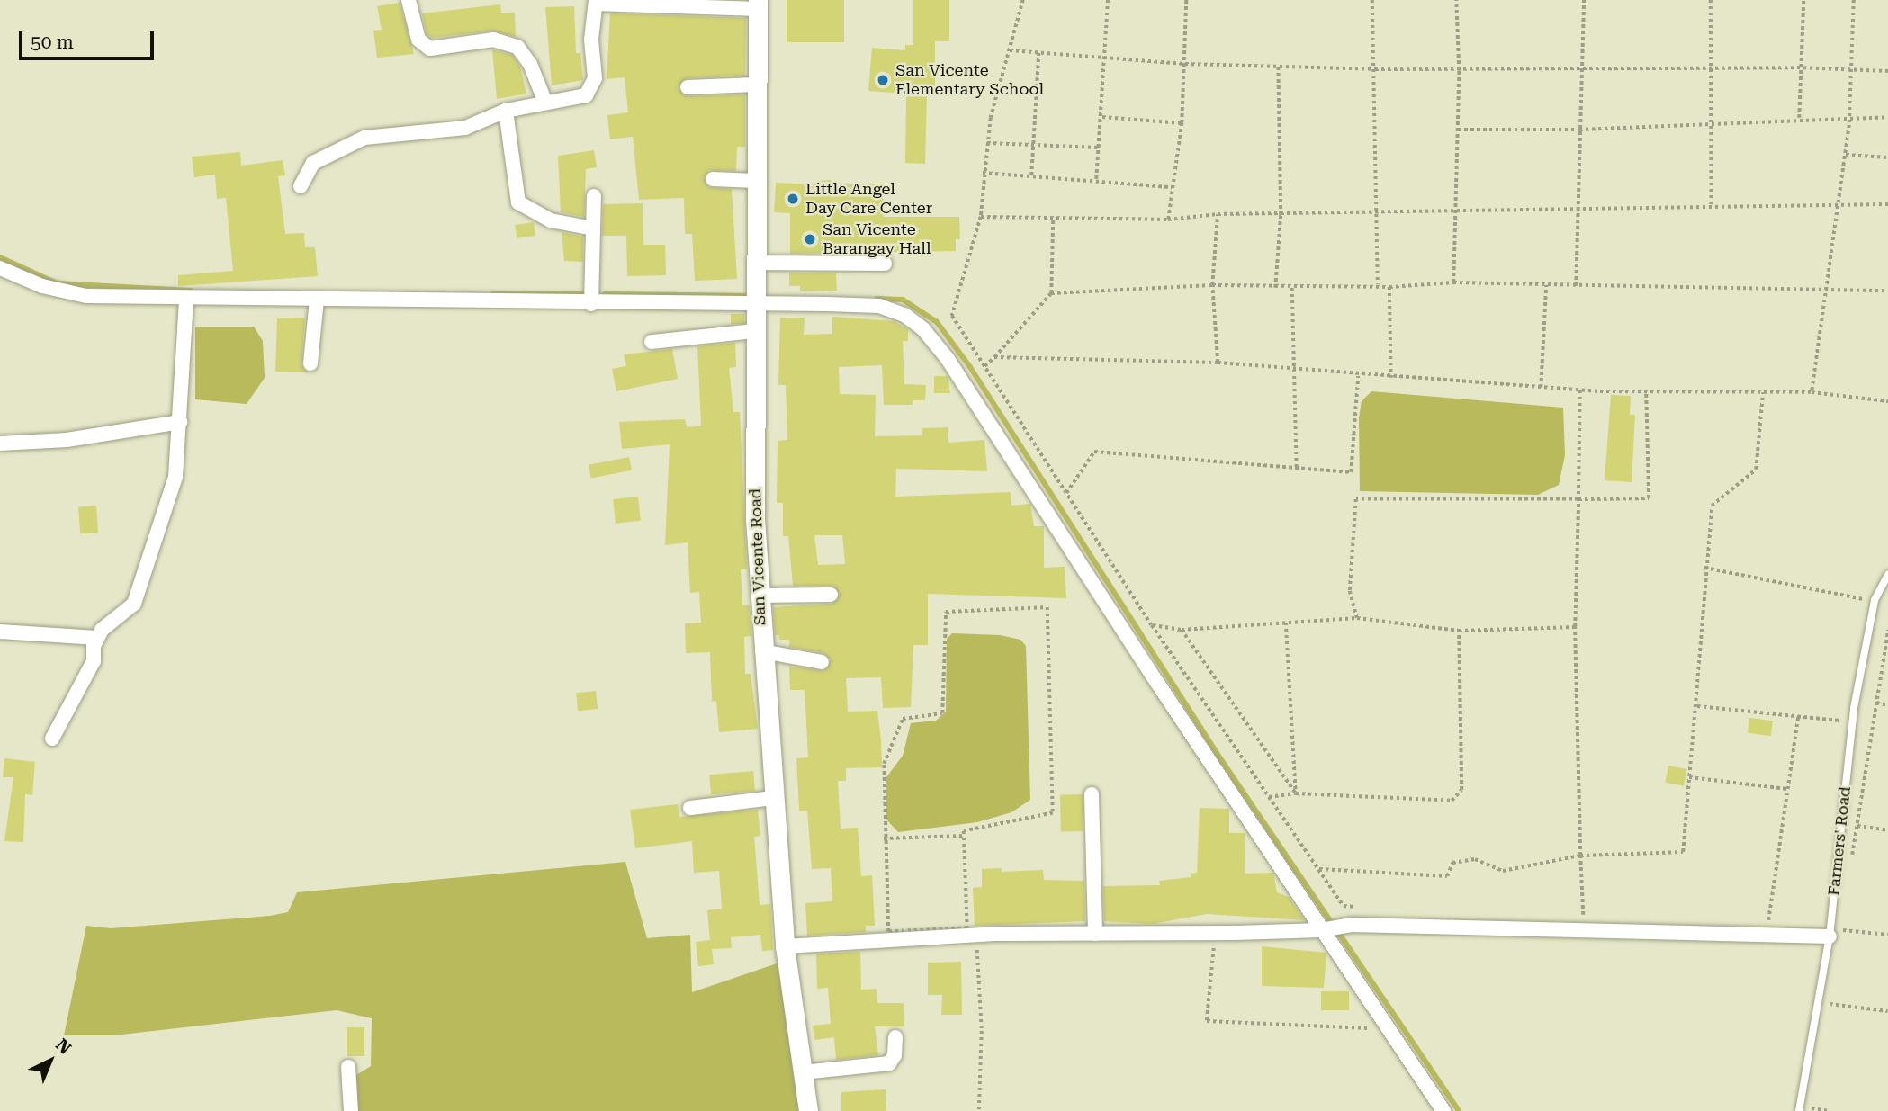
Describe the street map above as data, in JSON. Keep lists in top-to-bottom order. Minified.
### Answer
{"streets":{"street":["San Vicente Road"],"lane":["Farmers' Road"]},"places":["San Vicente Elementary School","Little Angel Day Care Center","San Vicente Barangay Hall"],"scale_bar":"50 m","north":"top right"}
